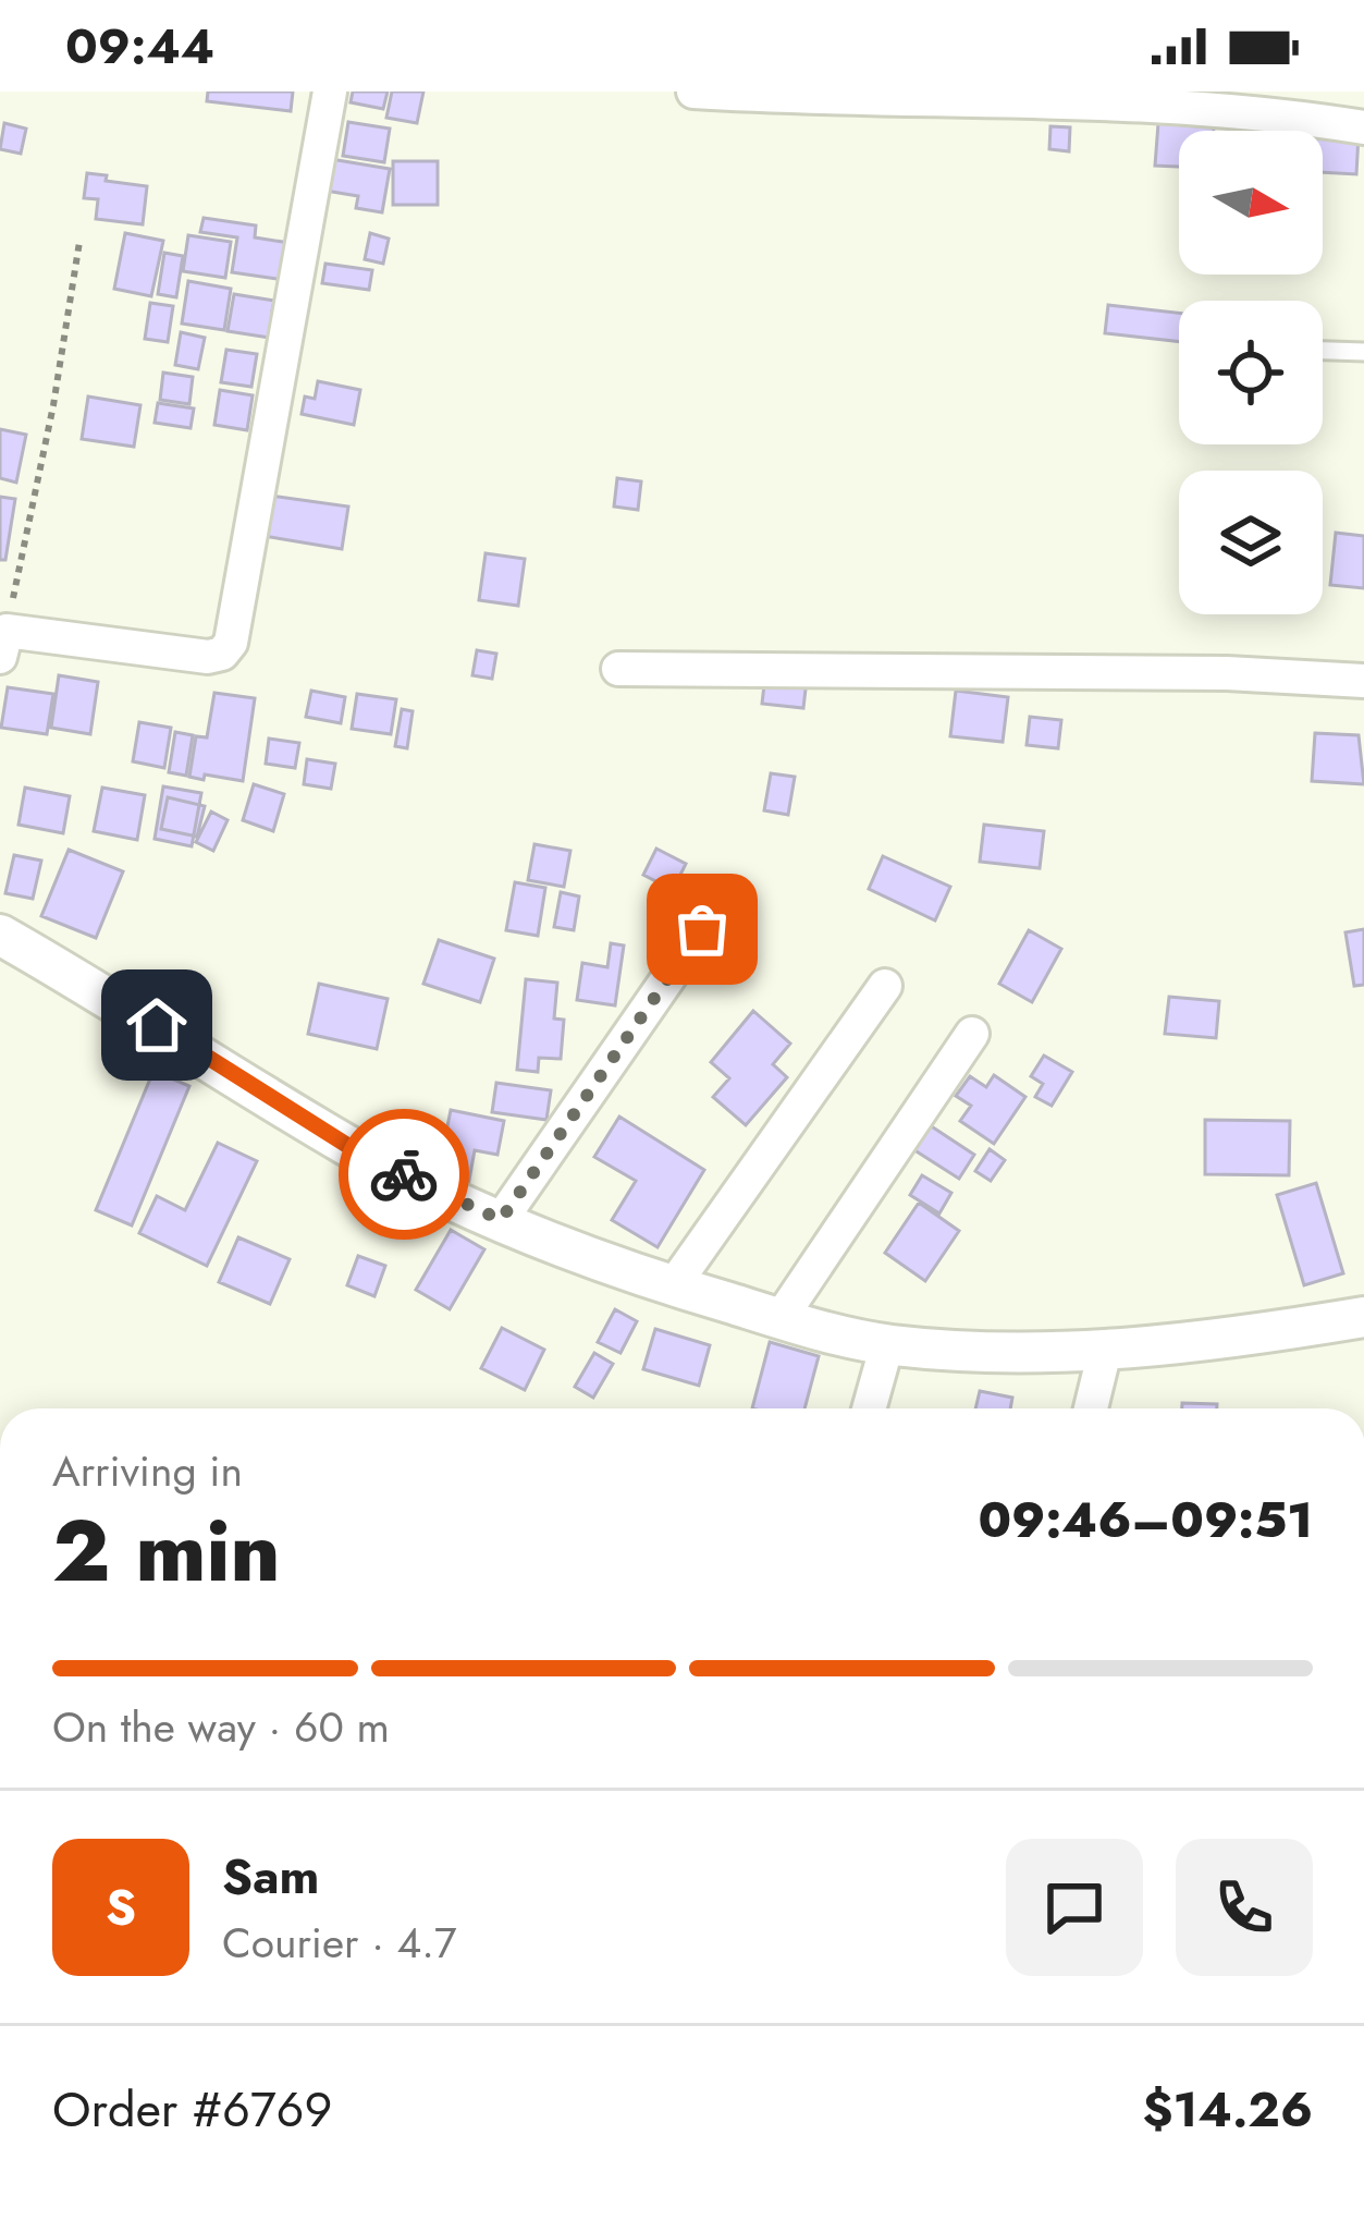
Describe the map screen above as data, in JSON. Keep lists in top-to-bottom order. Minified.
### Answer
{"north":"right","page":{"status":"09:44","heading":["2 min","Arriving in","09:46–09:51"],"panel":["Sam","Courier · 4.7","Order #6769","$14.26"],"bar":"On the way · 60 m","round":"S"}}
